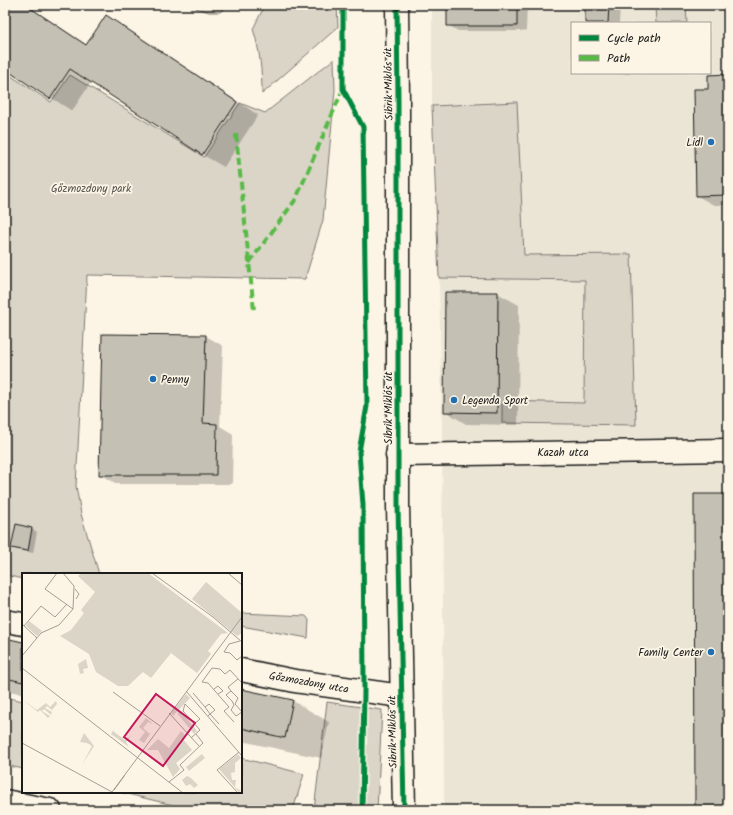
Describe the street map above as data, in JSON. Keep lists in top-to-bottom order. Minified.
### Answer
{"streets":{"street":["Sibrik Miklós út","Kazah utca","Gőzmozdony utca"]},"crossings":[["Sibrik Miklós út","Kazah utca"],["Sibrik Miklós út","Gőzmozdony utca"]],"parks":["Gőzmozdony park"],"places":["Lidl","Penny","Legenda Sport","Family Center"],"legend":["Cycle path","Path"]}
